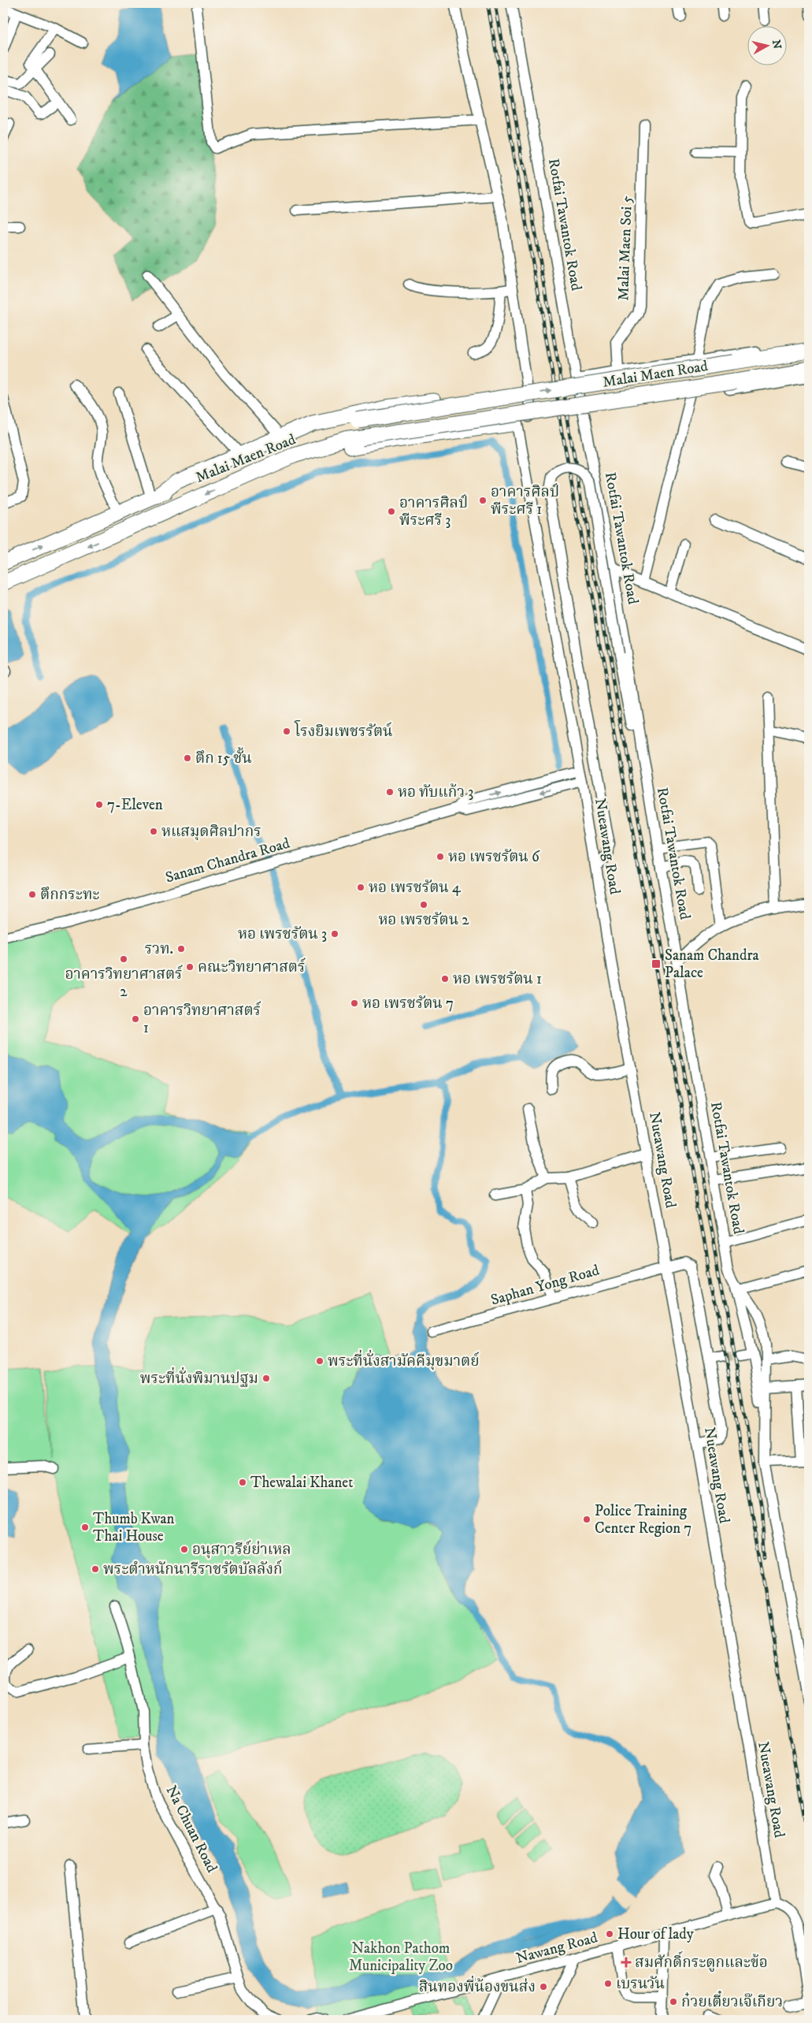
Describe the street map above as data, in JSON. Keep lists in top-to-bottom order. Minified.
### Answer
{"streets":{"highway":["Malai Maen Road"],"street":["Rotfai Tawantok Road","Malai Maen Soi 5","Nueawang Road","Sanam Chandra Road","Saphan Yong Road","Na Chuan Road","Nawang Road"]},"crossings":[["Nueawang Road","Sanam Chandra Road"],["Nueawang Road","Saphan Yong Road"],["Nueawang Road","Nawang Road"]],"parks":["Nakhon Pathom Municipality Zoo"],"places":{"other":["อาคารศิลป์ พีระศรี 1","อาคารศิลป์ พีระศรี 3","โรงยิมเพชรรัตน์","ตึก 15 ชั้น","หอ ทับแก้ว 3","7-Eleven","หแสมุดศิลปากร","หอ เพรชรัตน 6","หอ เพรชรัตน 4","ตึกกระทะ","หอ เพรชรัตน 2","หอ เพรชรัตน 3","รวท.","อาคารวิทยาศาสตร์ 2","คณะวิทยาศาสตร์","หอ เพรชรัตน 1","หอ เพรชรัตน 7","อาคารวิทยาศาสตร์ 1","พระที่นั่งสามัคคีมุขมาตย์","พระที่นั่งพิมานปฐม","Thewalai Khanet","Police Training Center Region 7","Thumb Kwan Thai House","อนุสาวรีย์ย่าเหล","พระตำหนักนารีราชรัตบัลลังก์","Hour of lady","เบรนวัน","สินทองพี่น้องขนส่ง","ก๋วยเตี๋ยวเจ๊เกียว"],"transit":["Sanam Chandra Palace"],"health":["สมศักดิ์กระดูกและข้อ"]},"north":"right"}
